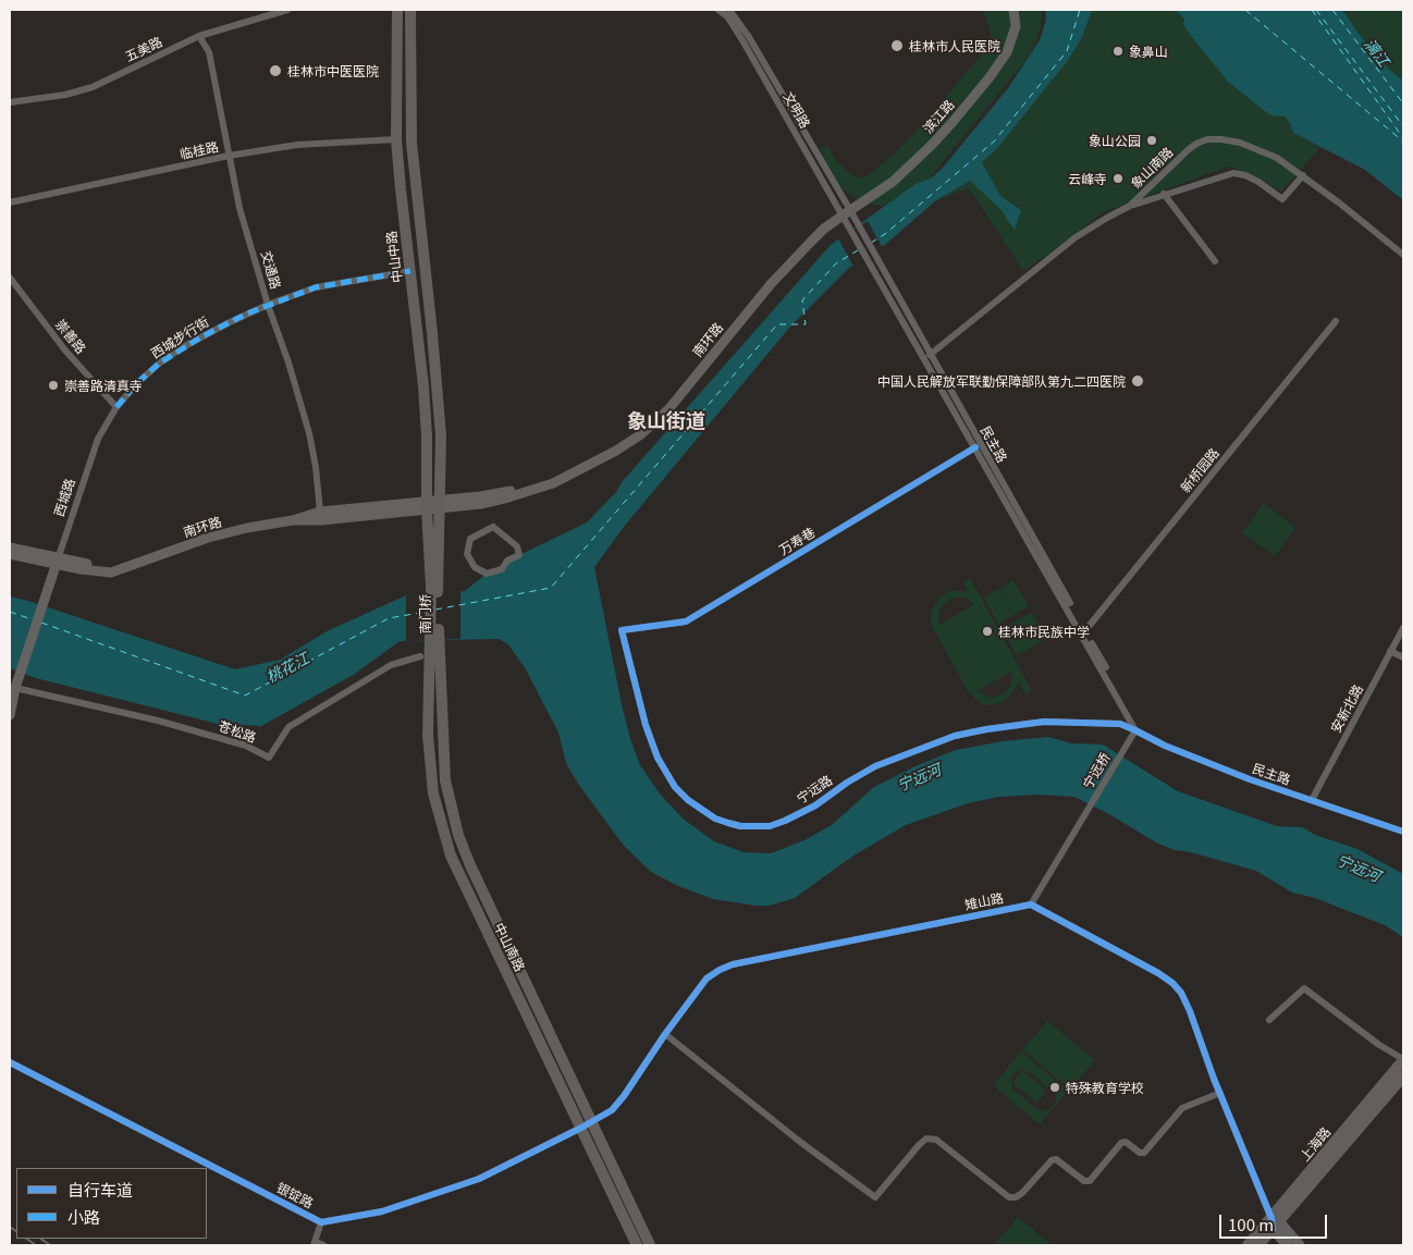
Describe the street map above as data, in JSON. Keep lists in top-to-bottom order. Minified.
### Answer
{"streets":{"highway":["中山中路","南门桥","中山南路","上海路"],"main road":["滨江路","南环路","西城路"],"street":["五美路","文明路","临桂路","象山南路","交通路","崇善路","西城步行街","民主路","新桥园路","万寿巷","安新北路","苍松路","宁远桥","宁远路","雉山路","银锭路"]},"crossings":[["五美路","交通路"],["文明路","滨江路"],["文明路","南环路"],["文明路","民主路"],["滨江路","南环路"],["临桂路","中山中路"],["临桂路","交通路"],["象山南路","民主路"],["中山中路","南环路"],["交通路","西城步行街"],["交通路","南环路"],["崇善路","西城步行街"],["崇善路","西城路"],["西城步行街","西城路"],["南环路","西城路"],["民主路","新桥园路"],["民主路","万寿巷"],["民主路","安新北路"],["民主路","宁远桥"],["民主路","宁远路"],["西城路","苍松路"],["万寿巷","宁远路"],["南门桥","中山南路"],["宁远桥","宁远路"],["宁远桥","雉山路"],["雉山路","中山南路"],["雉山路","银锭路"],["中山南路","银锭路"]],"districts":["象山街道"],"water":["漓江","桃花江","宁远河"],"places":["桂林市人民医院","象鼻山","桂林市中医医院","象山公园","云峰寺","中国人民解放军联勤保障部队第九二四医院","崇善路清真寺","桂林市民族中学","特殊教育学校"],"legend":["自行车道","小路"],"scale_bar":"100 m"}
